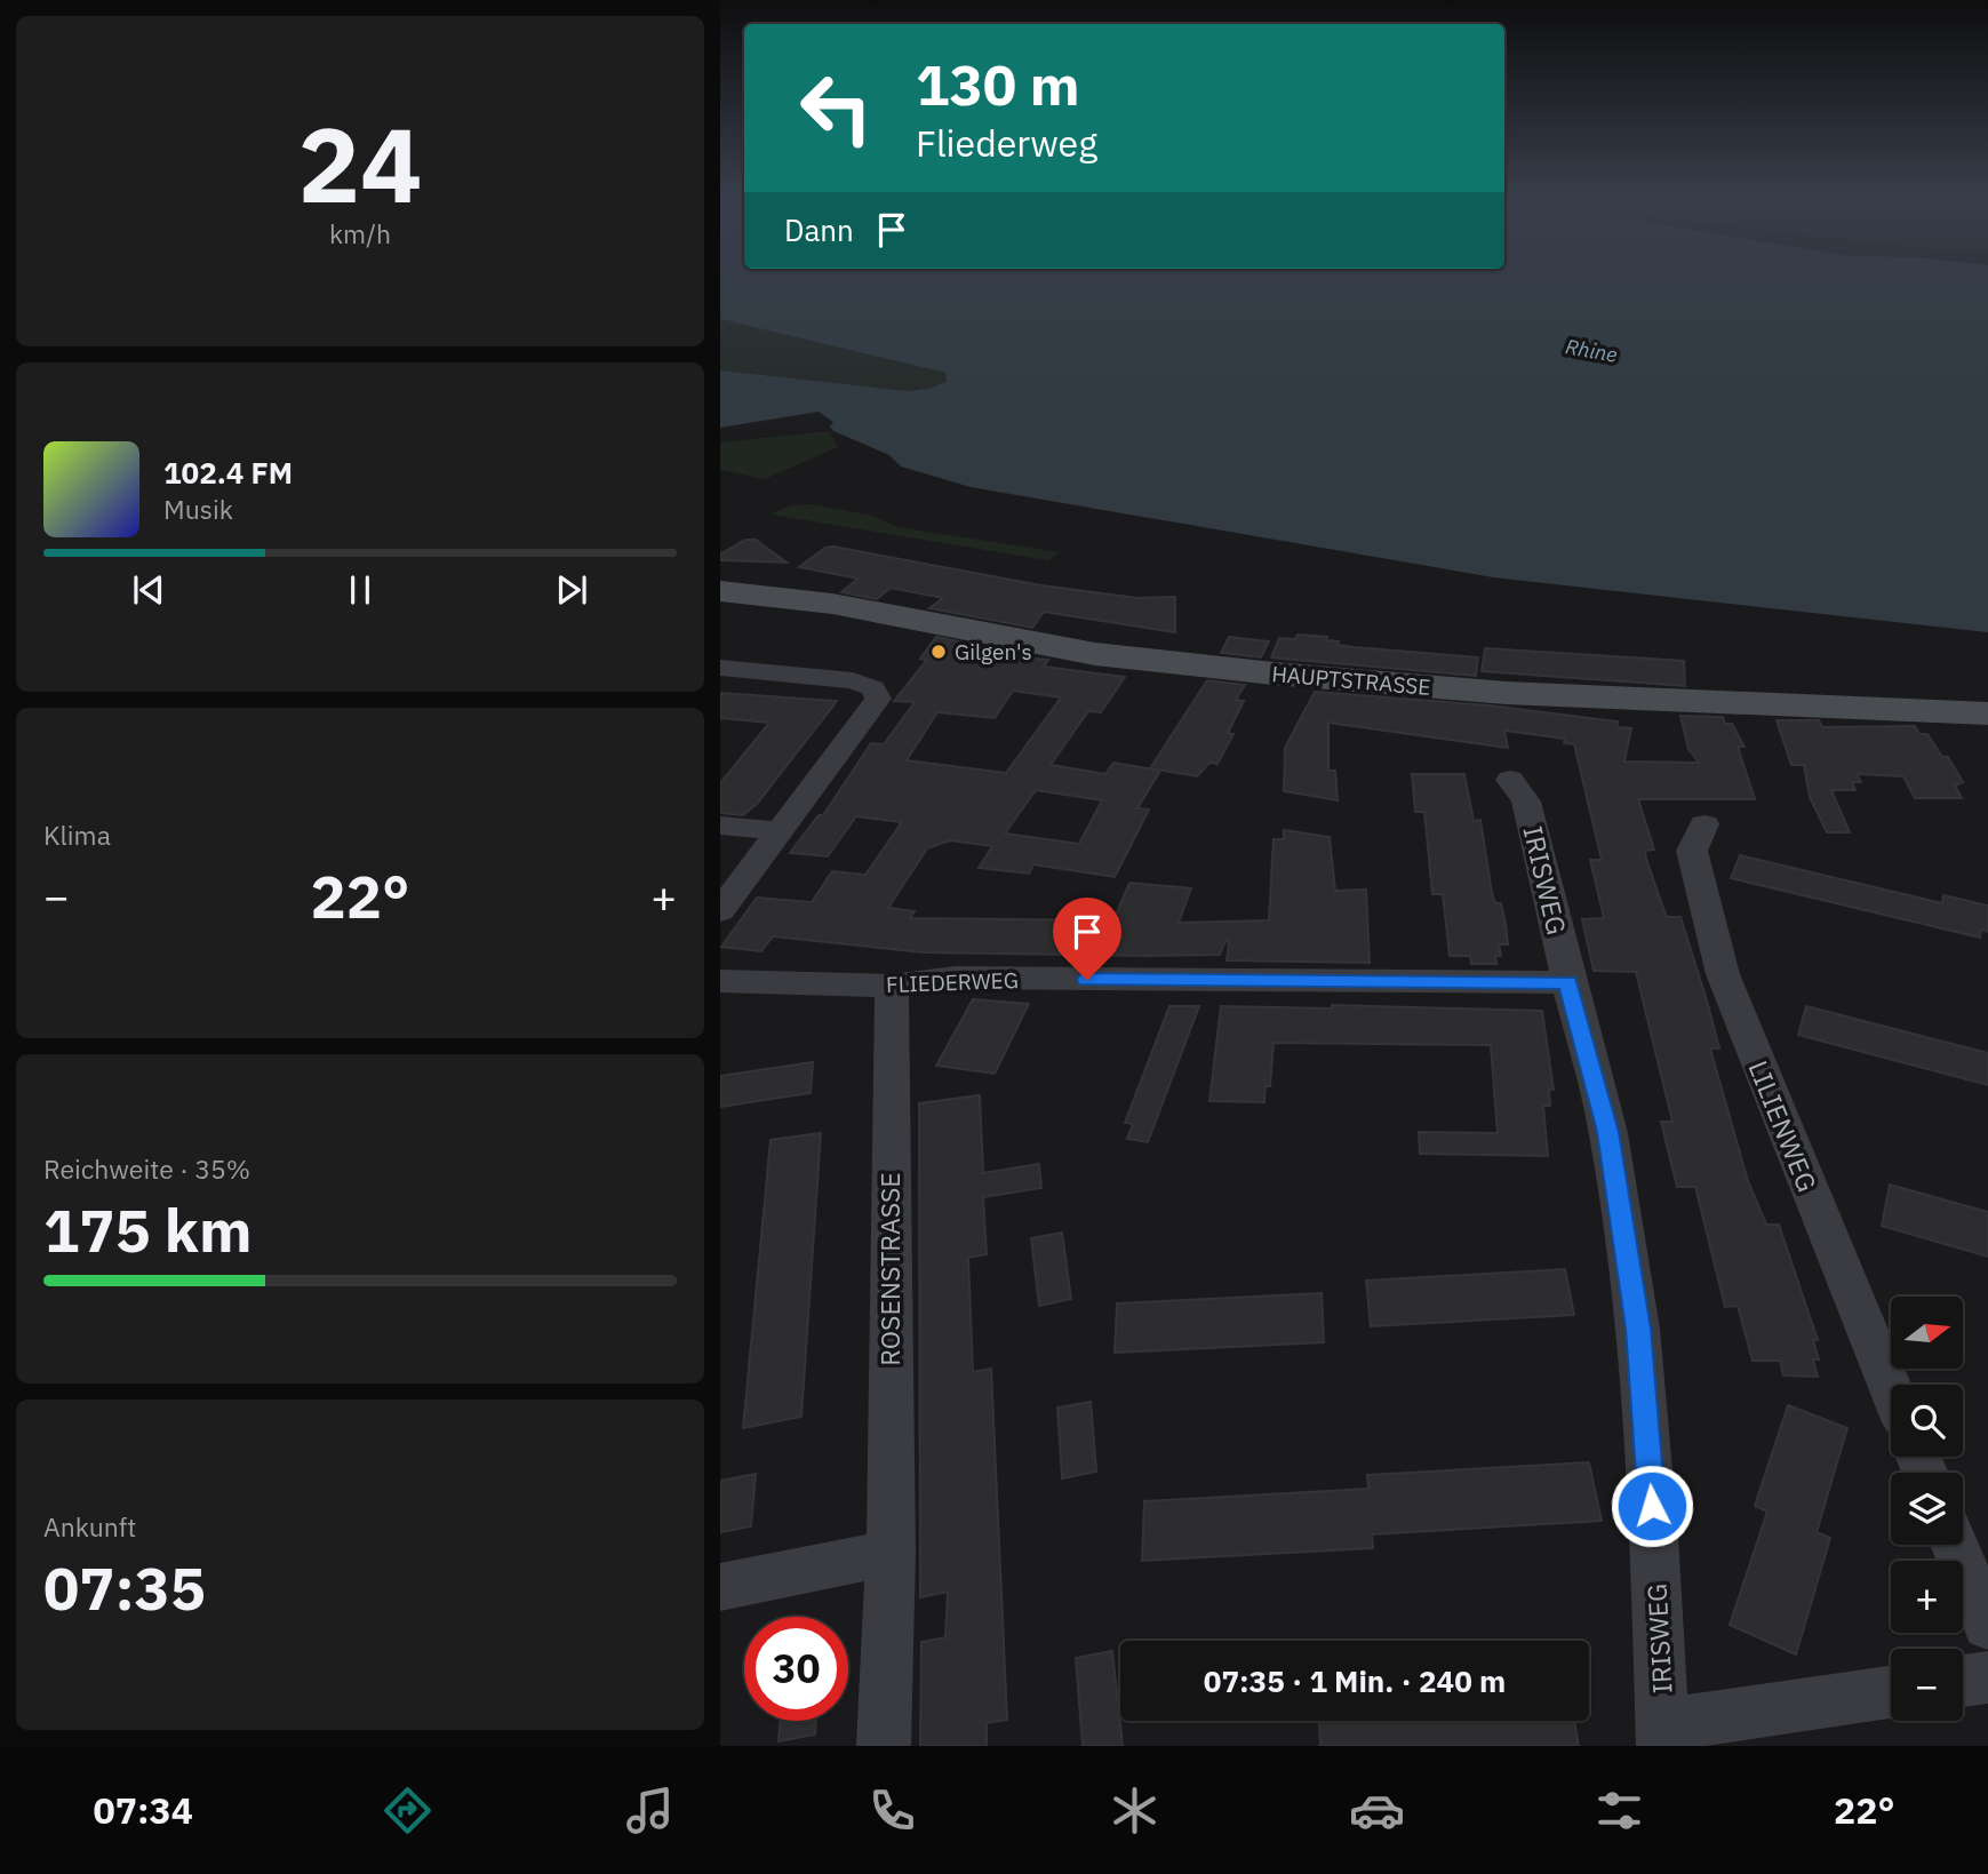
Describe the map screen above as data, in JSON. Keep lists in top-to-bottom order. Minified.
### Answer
{"streets":{"main road":["HAUPTSTRASSE"],"street":["IRISWEG","FLIEDERWEG","LILIENWEG","ROSENSTRASSE"]},"crossings":[["IRISWEG","FLIEDERWEG"],["FLIEDERWEG","ROSENSTRASSE"]],"water":["Rhine"],"places":["Gilgen's"],"north":"right","page":{"tile":[["24","km/h"],"Klima",["Reichweite · 35%","175 km"],["Ankunft","07:35"]],"turn":["130 m","Fliederweg"],"then":"Dann","song":["102.4 FM","Musik"],"heat":["−","22°","+"],"map_buttons":["+","−"],"limit":"30","trip":"07:35 · 1 Min. · 240 m","tabs":["07:34","22°"]}}
